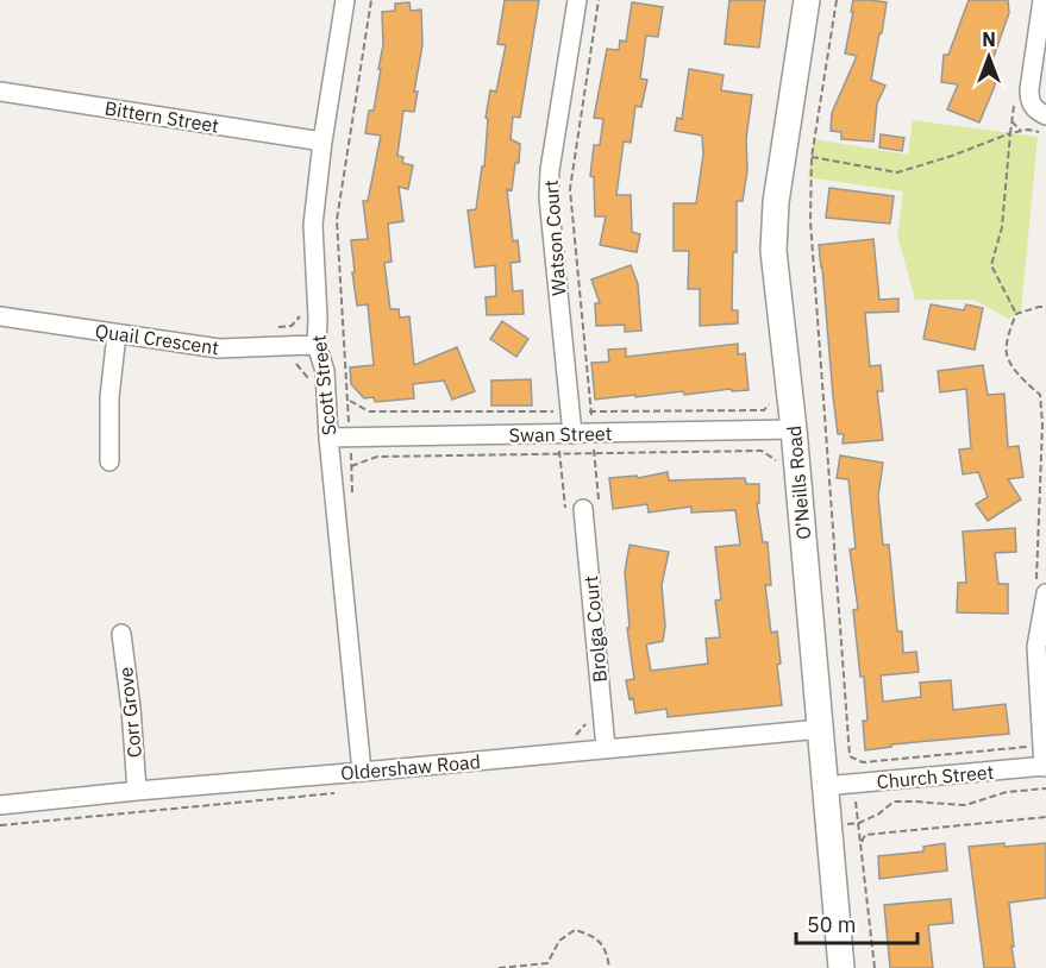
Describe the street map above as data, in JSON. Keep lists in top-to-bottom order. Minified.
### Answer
{"streets":{"street":["Bittern Street","Watson Court","Quail Crescent","Scott Street","Swan Street","O'Neills Road","Brolga Court","Corr Grove","Oldershaw Road","Church Street"]},"crossings":[["Bittern Street","Scott Street"],["Watson Court","Swan Street"],["Quail Crescent","Scott Street"],["Scott Street","Swan Street"],["Scott Street","Oldershaw Road"],["Swan Street","O'Neills Road"],["O'Neills Road","Oldershaw Road"],["O'Neills Road","Church Street"],["Brolga Court","Oldershaw Road"],["Corr Grove","Oldershaw Road"]],"scale_bar":"50 m","north":"top"}
